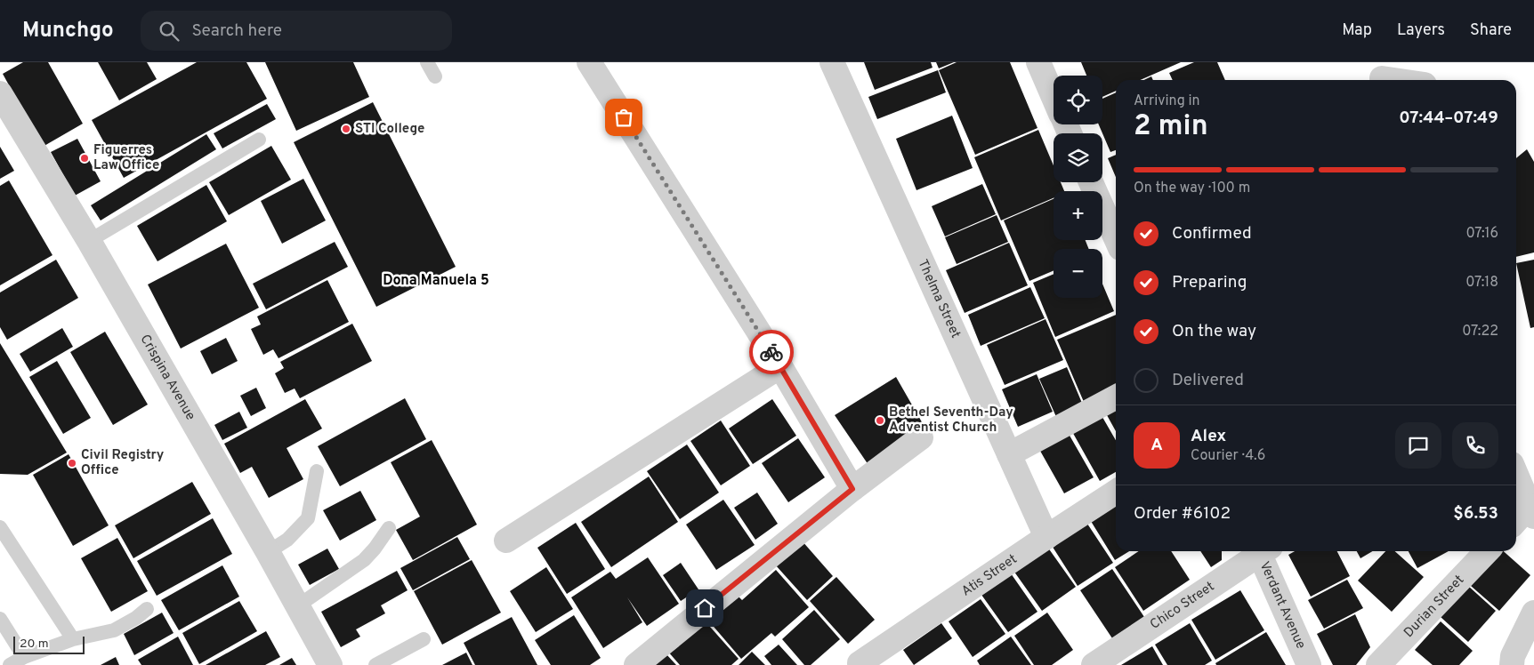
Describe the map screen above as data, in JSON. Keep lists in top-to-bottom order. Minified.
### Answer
{"streets":{"street":["Thelma Street","Crispina Avenue","Atis Street","Chico Street","Verdant Avenue","Durian Street"]},"crossings":[["Thelma Street","Atis Street"]],"districts":["Dona Manuela 5"],"places":["STI College","Figuerres Law Office","Bethel Seventh-Day Adventist Church","Civil Registry Office"],"scale_bar":"20 m","page":{"header":"Munchgo","search":"Search here","nav":["Map","Layers","Share"],"map_buttons":["+","−"],"heading":["2 min","Arriving in","07:44–07:49"],"panel":["Alex","Courier · 4.6","Order #6102","$6.53"],"bar":"On the way · 100 m","list":[["Confirmed","07:16"],["Preparing","07:18"],["On the way","07:22"],"Delivered"],"round":"A","scale":"20 m"}}
